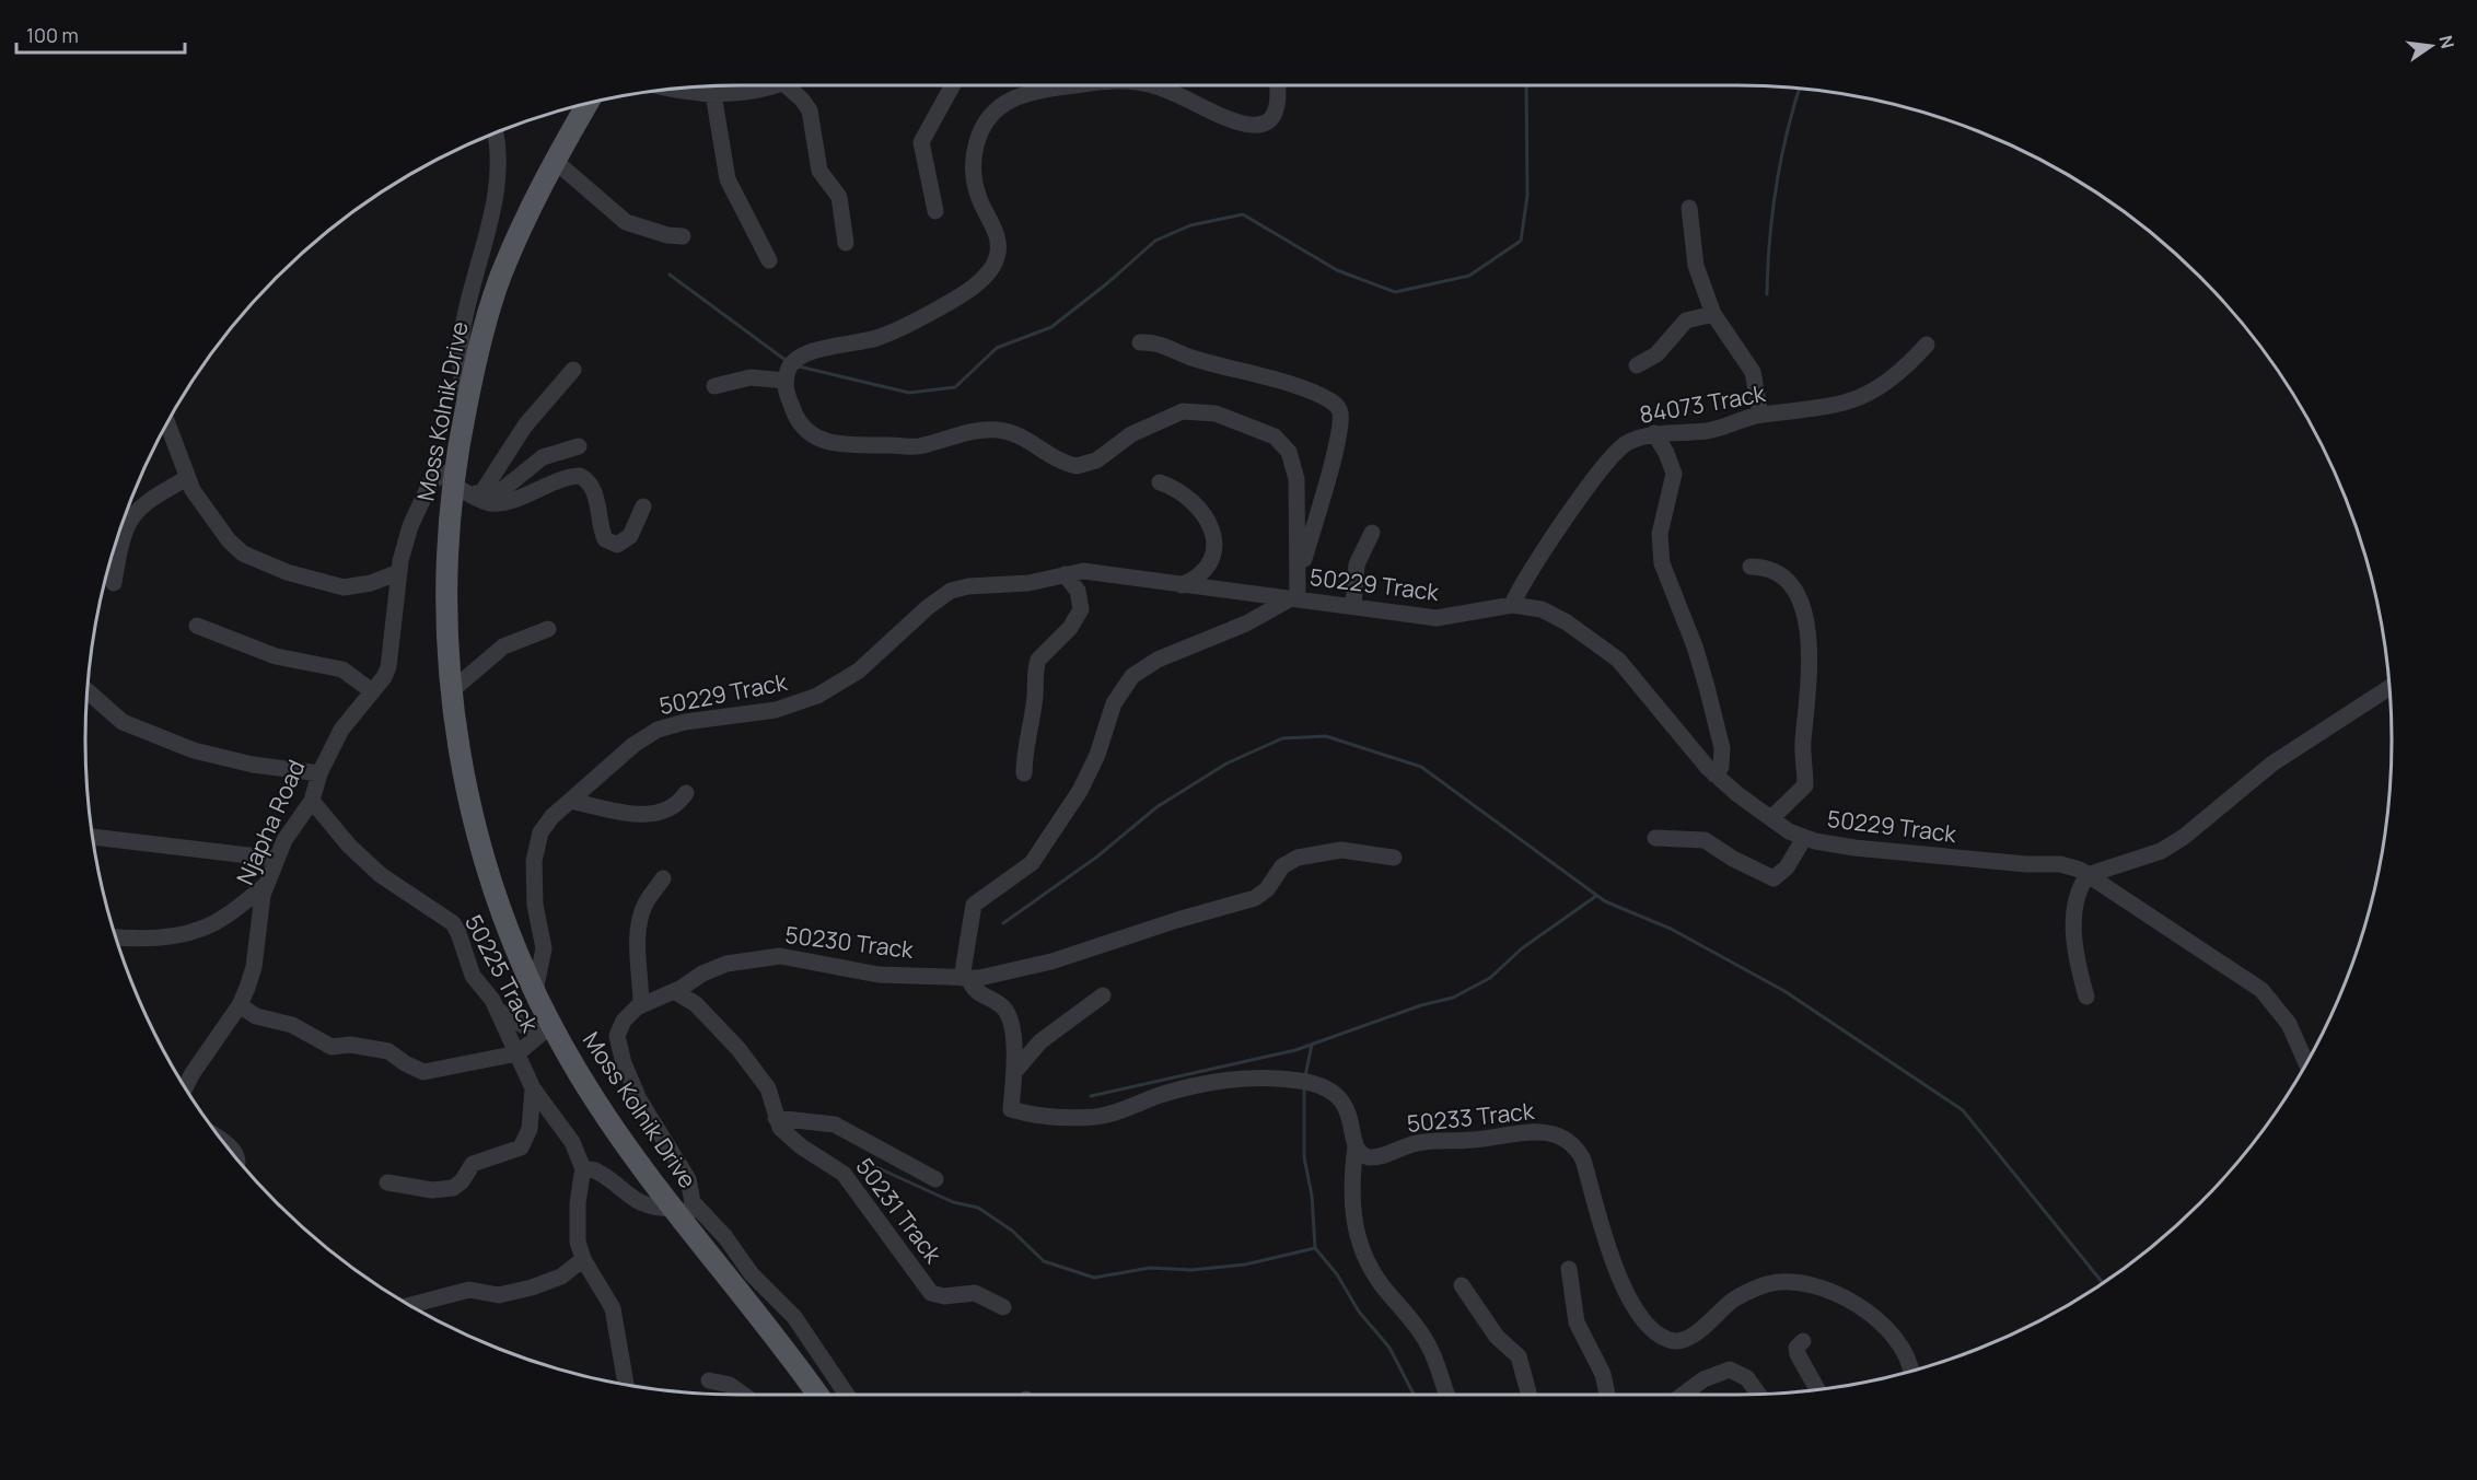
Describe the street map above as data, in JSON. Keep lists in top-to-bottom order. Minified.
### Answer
{"streets":{"main road":["Moss Kolnik Drive"],"street":["84073 Track","50229 Track","Njapha Road","50230 Track","50225 Track","50233 Track","50231 Track"]},"crossings":[["84073 Track","50229 Track"],["Moss Kolnik Drive","50229 Track"],["Moss Kolnik Drive","Njapha Road"],["Moss Kolnik Drive","50230 Track"],["Njapha Road","50225 Track"],["50230 Track","50231 Track"]],"scale_bar":"100 m","north":"right"}
